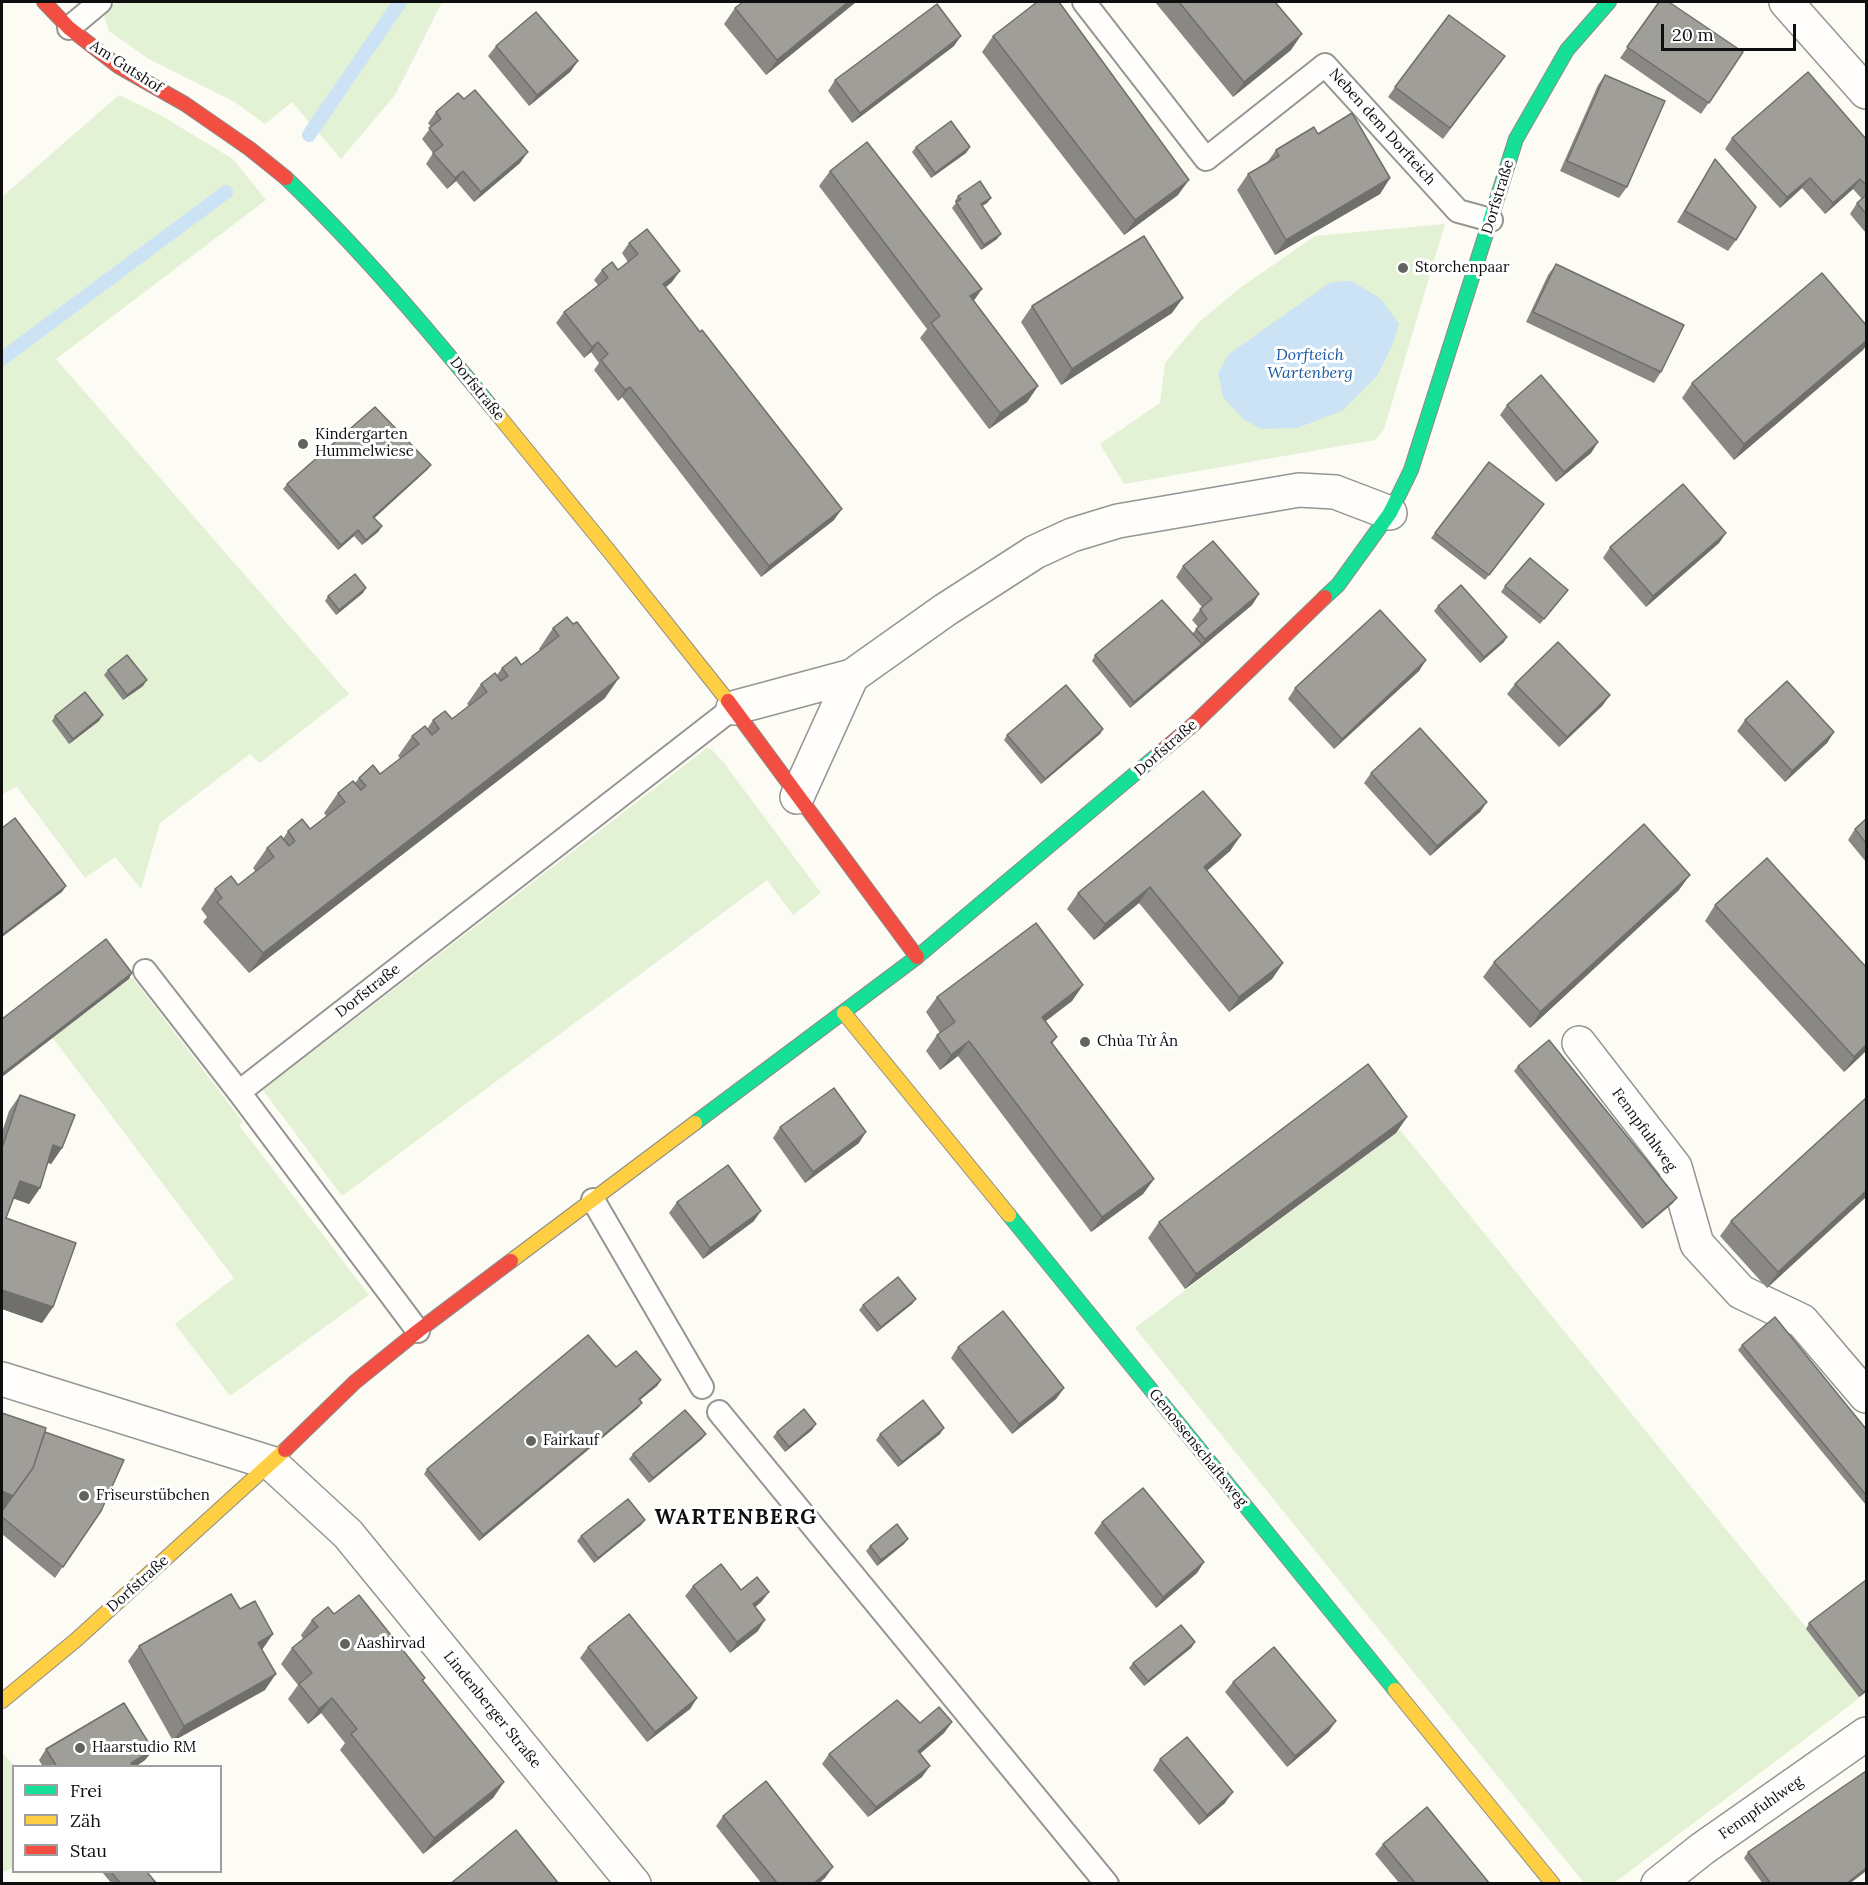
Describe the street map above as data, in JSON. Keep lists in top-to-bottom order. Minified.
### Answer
{"streets":{"street":["Am Gutshof","Dorfstraße","Fennpfuhlweg","Genossenschaftsweg","Lindenberger Straße"],"lane":["Neben dem Dorfteich"]},"crossings":[["Am Gutshof","Dorfstraße"],["Neben dem Dorfteich","Dorfstraße"],["Dorfstraße","Genossenschaftsweg"],["Dorfstraße","Lindenberger Straße"]],"districts":["WARTENBERG"],"water":["Dorfteich Wartenberg"],"places":["Storchenpaar","Kindergarten Hummelwiese","Chùa Từ Ân","Fairkauf","Friseurstübchen","Aashirvad","Haarstudio RM"],"legend":["Frei","Zäh","Stau"],"scale_bar":"20 m"}
